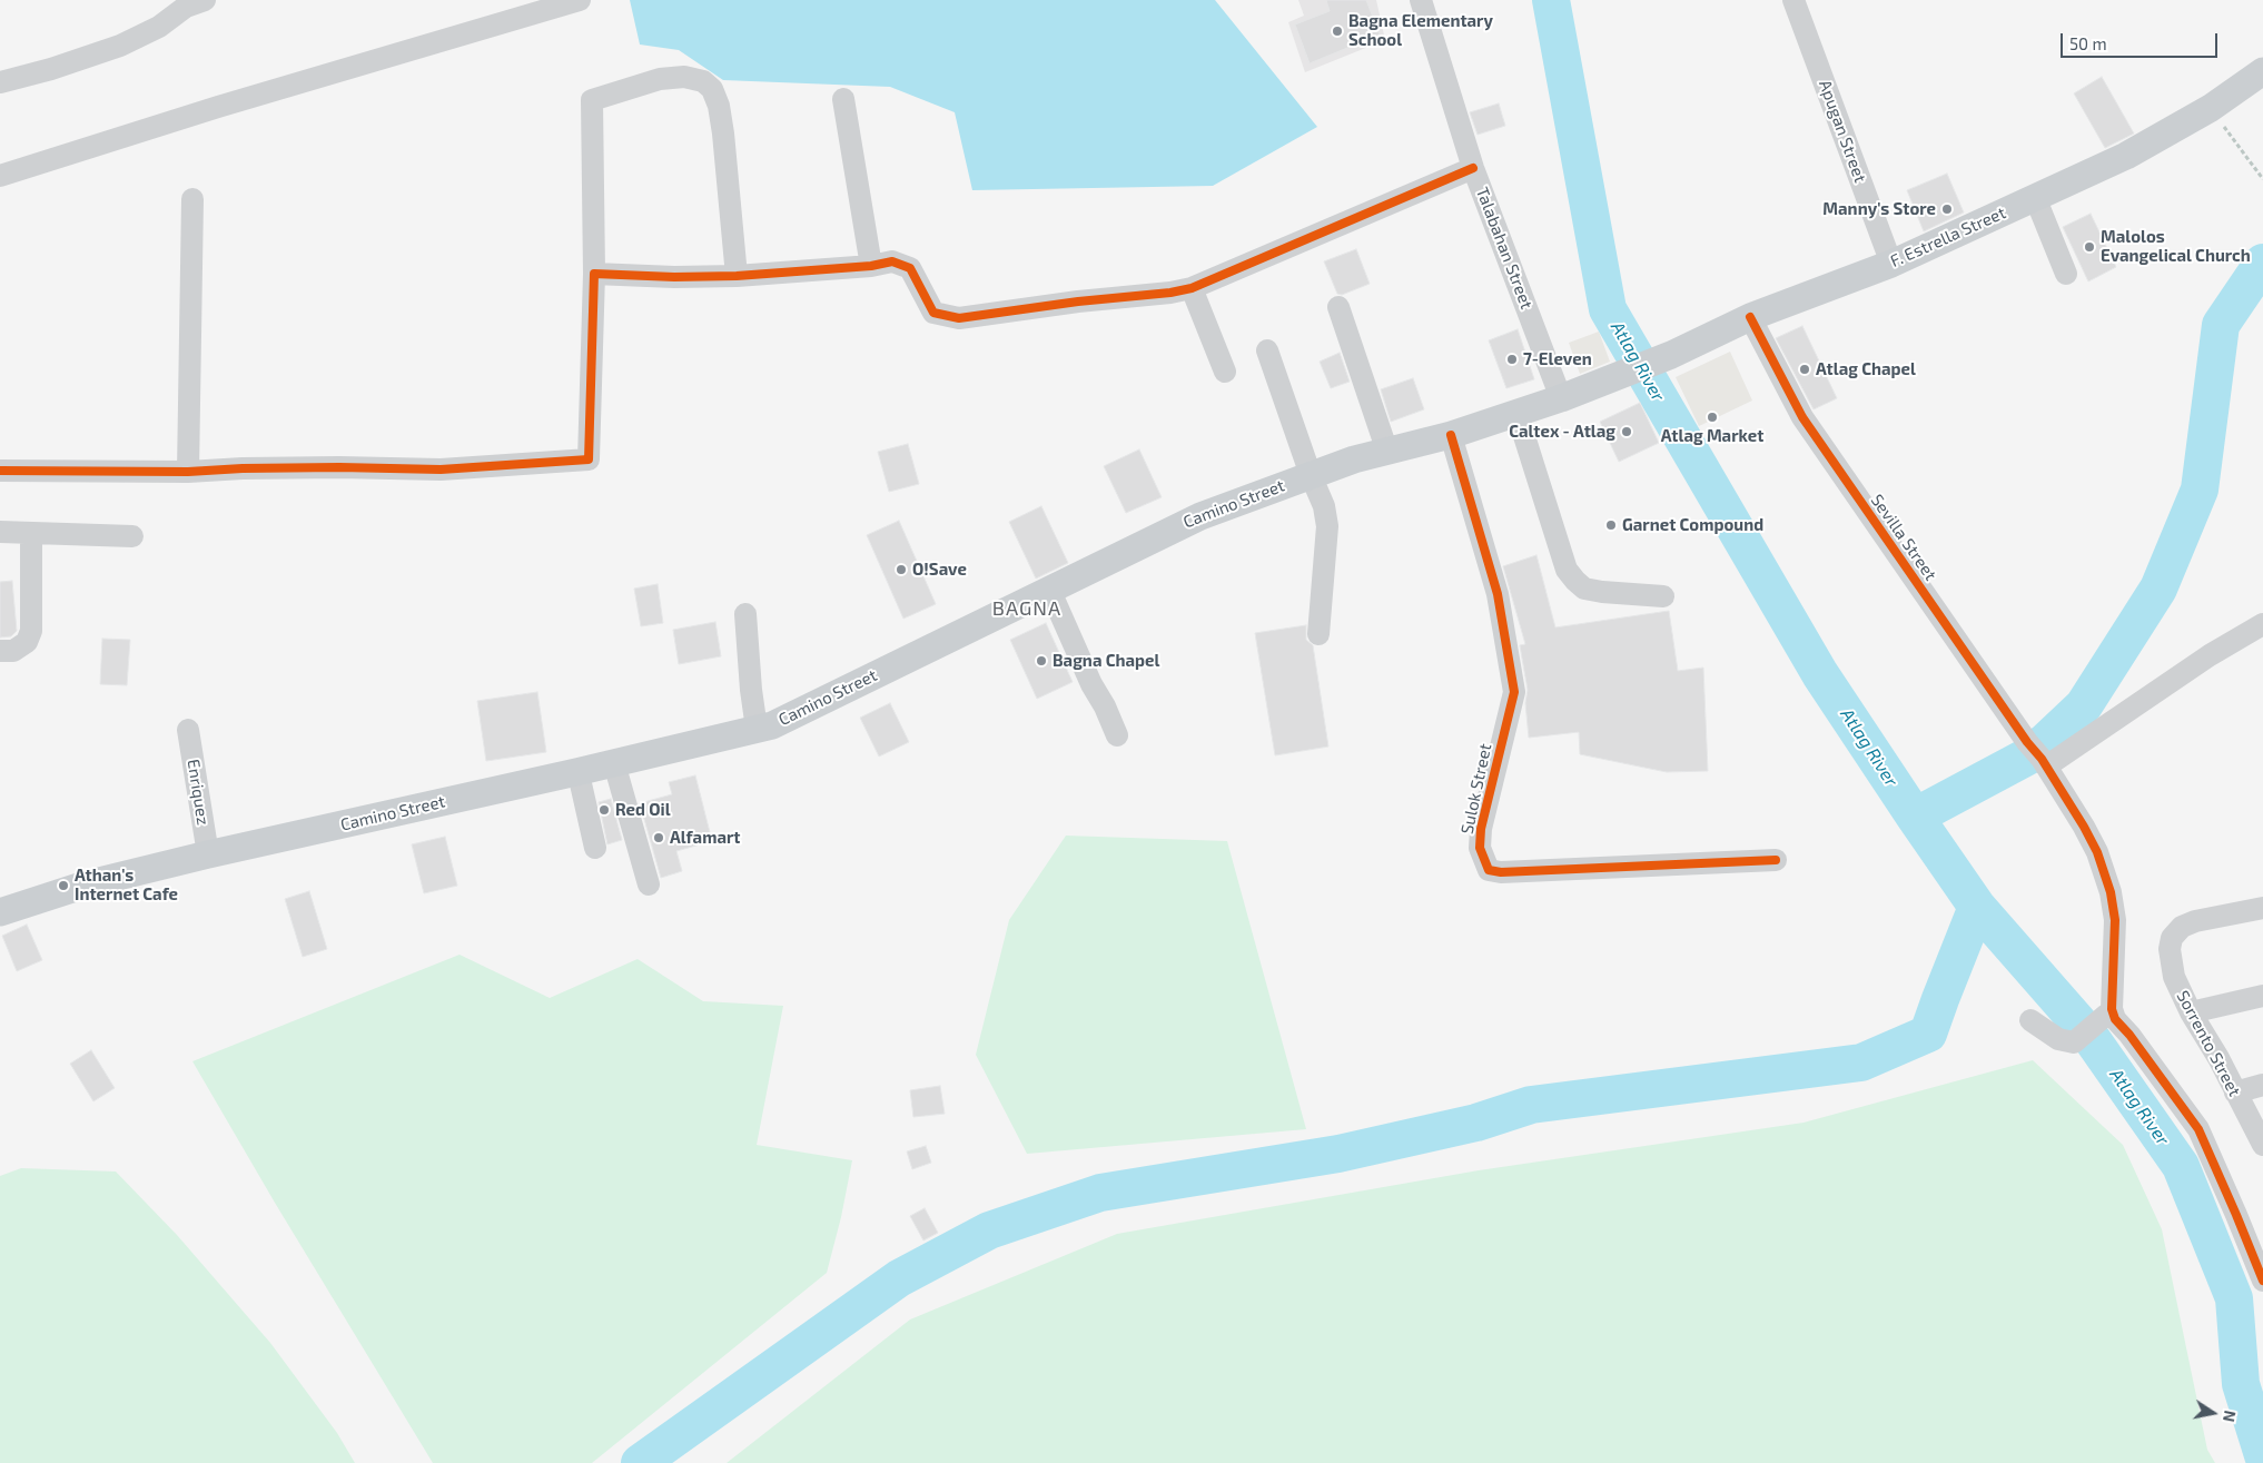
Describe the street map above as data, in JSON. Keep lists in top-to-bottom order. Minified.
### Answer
{"streets":{"main road":["F. Estrella Street","Camino Street"],"street":["Apugan Street","Talabahan Street","Sevilla Street","Sulok Street","Enriquez","Sorrento Street"]},"crossings":[["Apugan Street","F. Estrella Street"],["F. Estrella Street","Camino Street"],["F. Estrella Street","Sevilla Street"],["Talabahan Street","Camino Street"],["Camino Street","Sulok Street"],["Camino Street","Enriquez"]],"districts":["BAGNA"],"water":["Atlag River"],"places":["Bagna Elementary School","Manny's Store","Malolos Evangelical Church","7-Eleven","Atlag Chapel","Atlag Market","Caltex - Atlag","Garnet Compound","O!Save","Bagna Chapel","Red Oil","Alfamart","Athan's Internet Cafe"],"scale_bar":"50 m","north":"right"}
